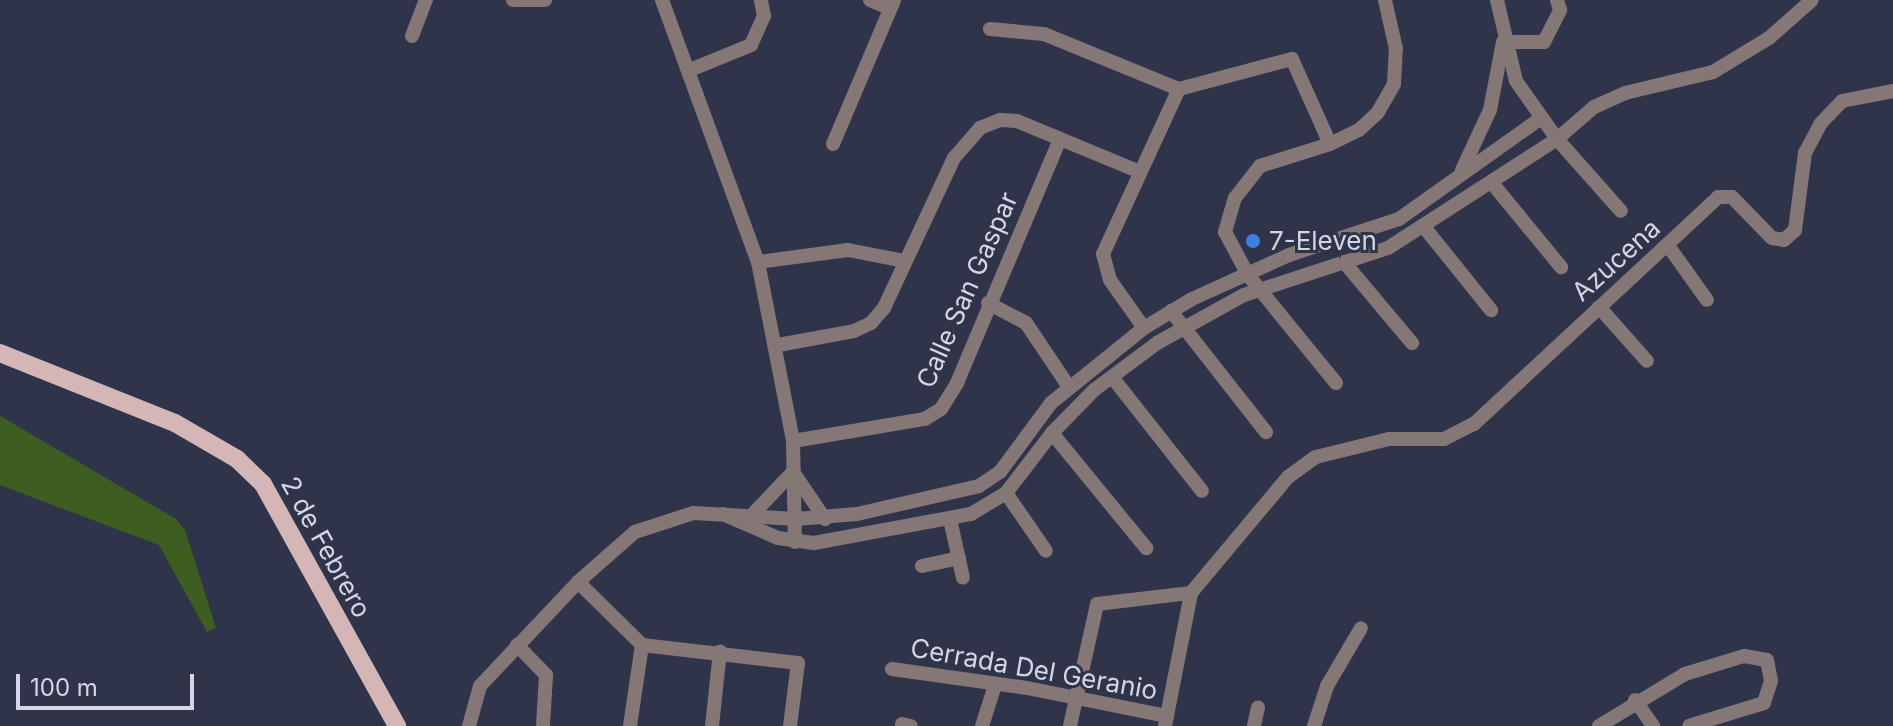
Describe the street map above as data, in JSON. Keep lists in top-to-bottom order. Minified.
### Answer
{"streets":{"main road":["2 de Febrero"],"street":["Azucena","Calle San Gaspar","Cerrada Del Geranio"]},"places":["7-Eleven"],"scale_bar":"100 m"}
